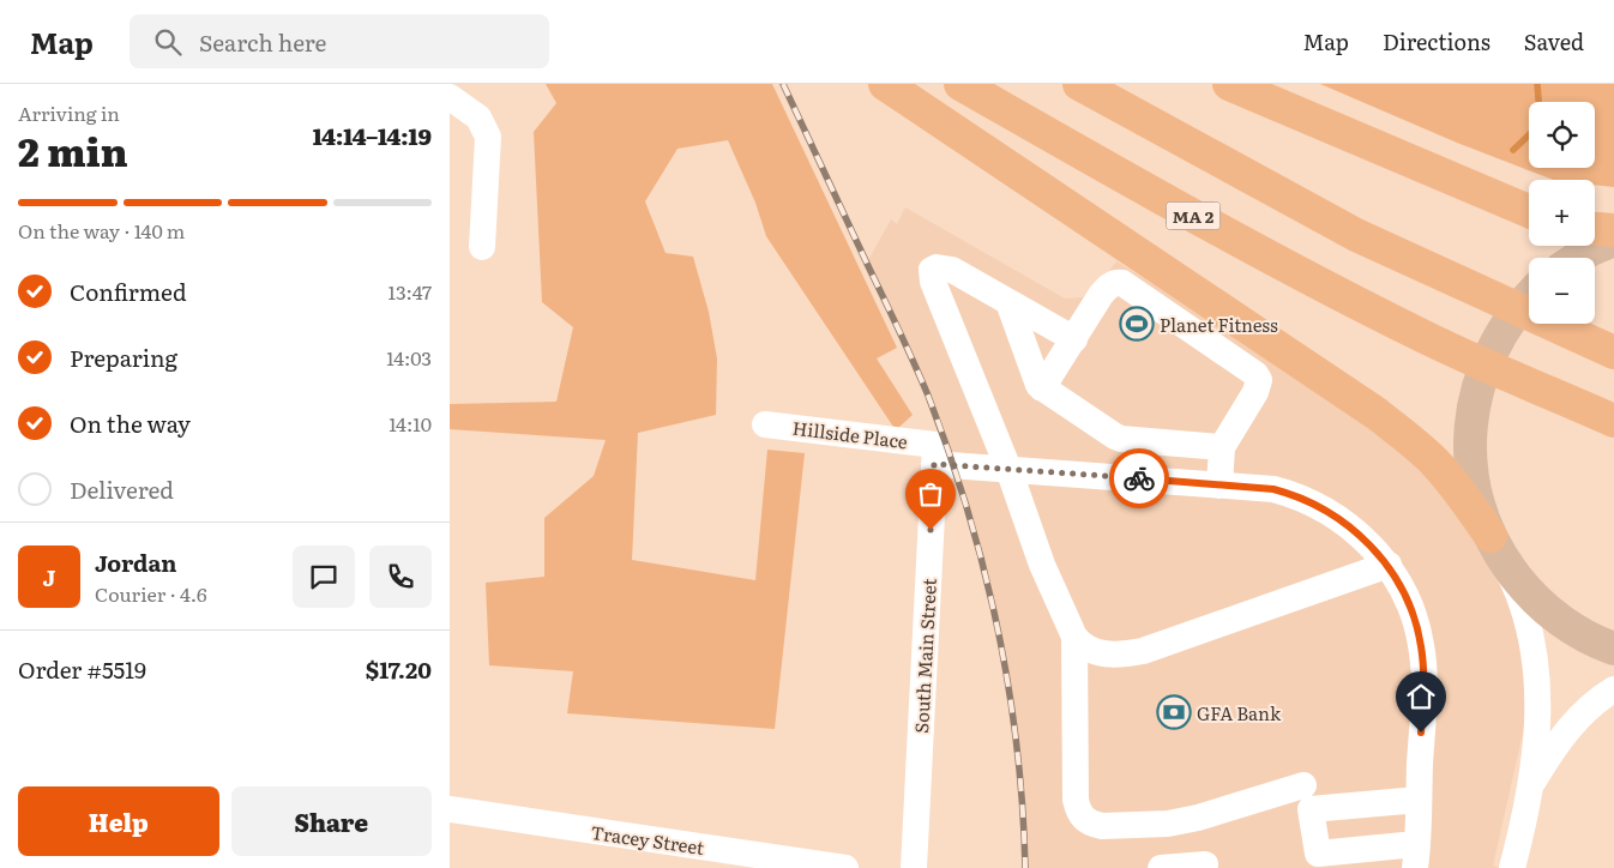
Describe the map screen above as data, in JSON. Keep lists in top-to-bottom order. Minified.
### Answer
{"streets":{"highway":["MA 2"],"street":["Hillside Place","South Main Street","Tracey Street"]},"crossings":[["Hillside Place","South Main Street"]],"places":{"sports":["Planet Fitness"],"bank":["GFA Bank"]},"page":{"header":"Map","search":"Search here","nav":["Map","Directions","Saved"],"heading":["2 min","Arriving in","14:14–14:19"],"panel":["Jordan","Courier · 4.6","Order #5519","$17.20"],"map_buttons":["+","−"],"bar":"On the way · 140 m","list":[["Confirmed","13:47"],["Preparing","14:03"],["On the way","14:10"],"Delivered"],"round":"J","buttons":["Help","Share"]}}
